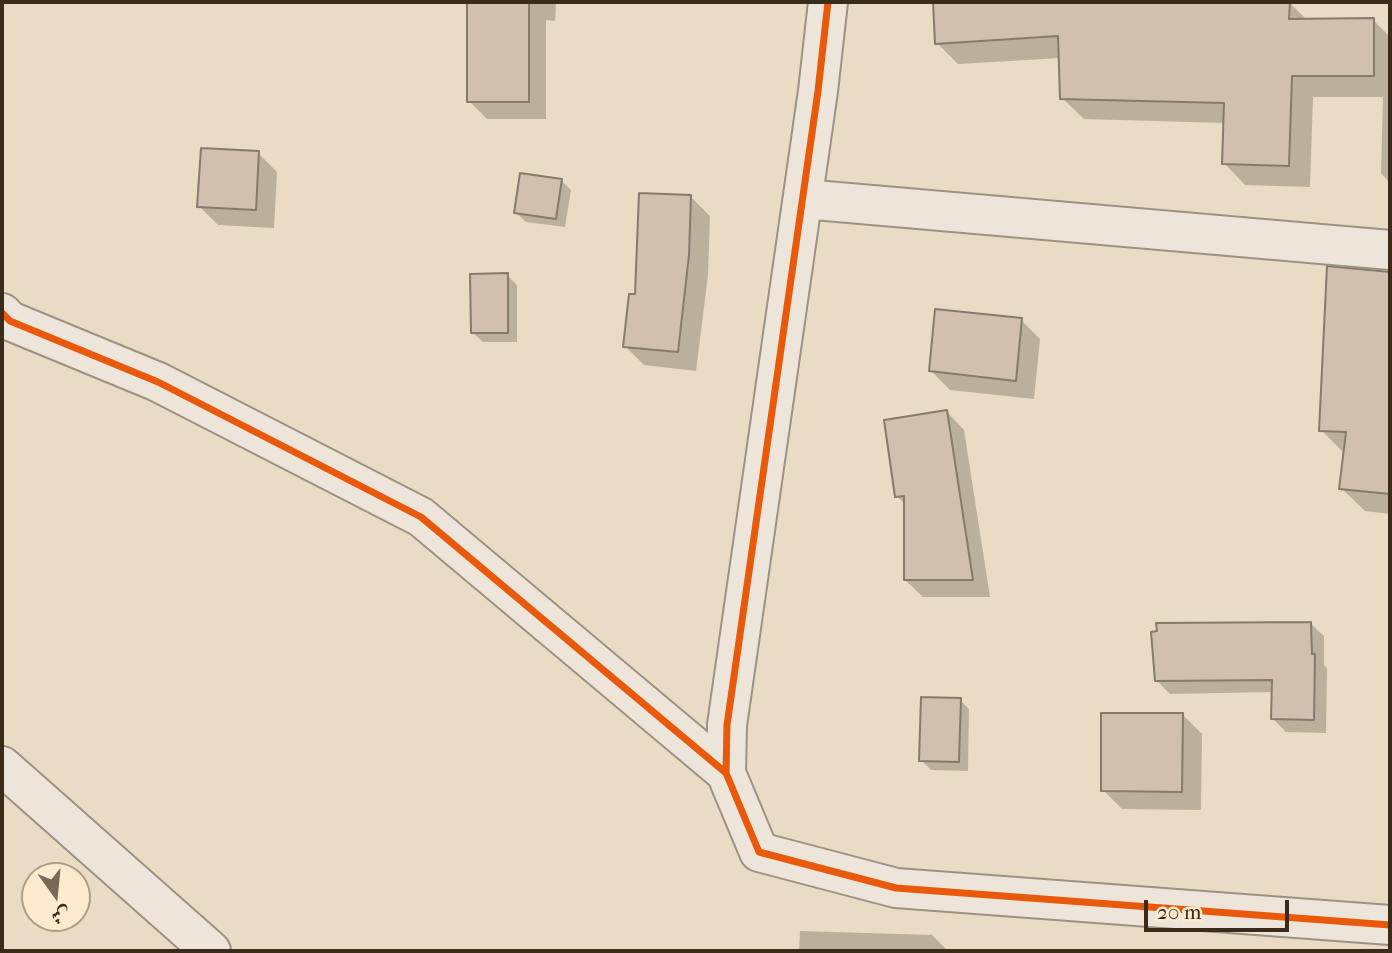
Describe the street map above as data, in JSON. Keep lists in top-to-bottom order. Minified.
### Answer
{"scale_bar":"20 m","north":"bottom"}
